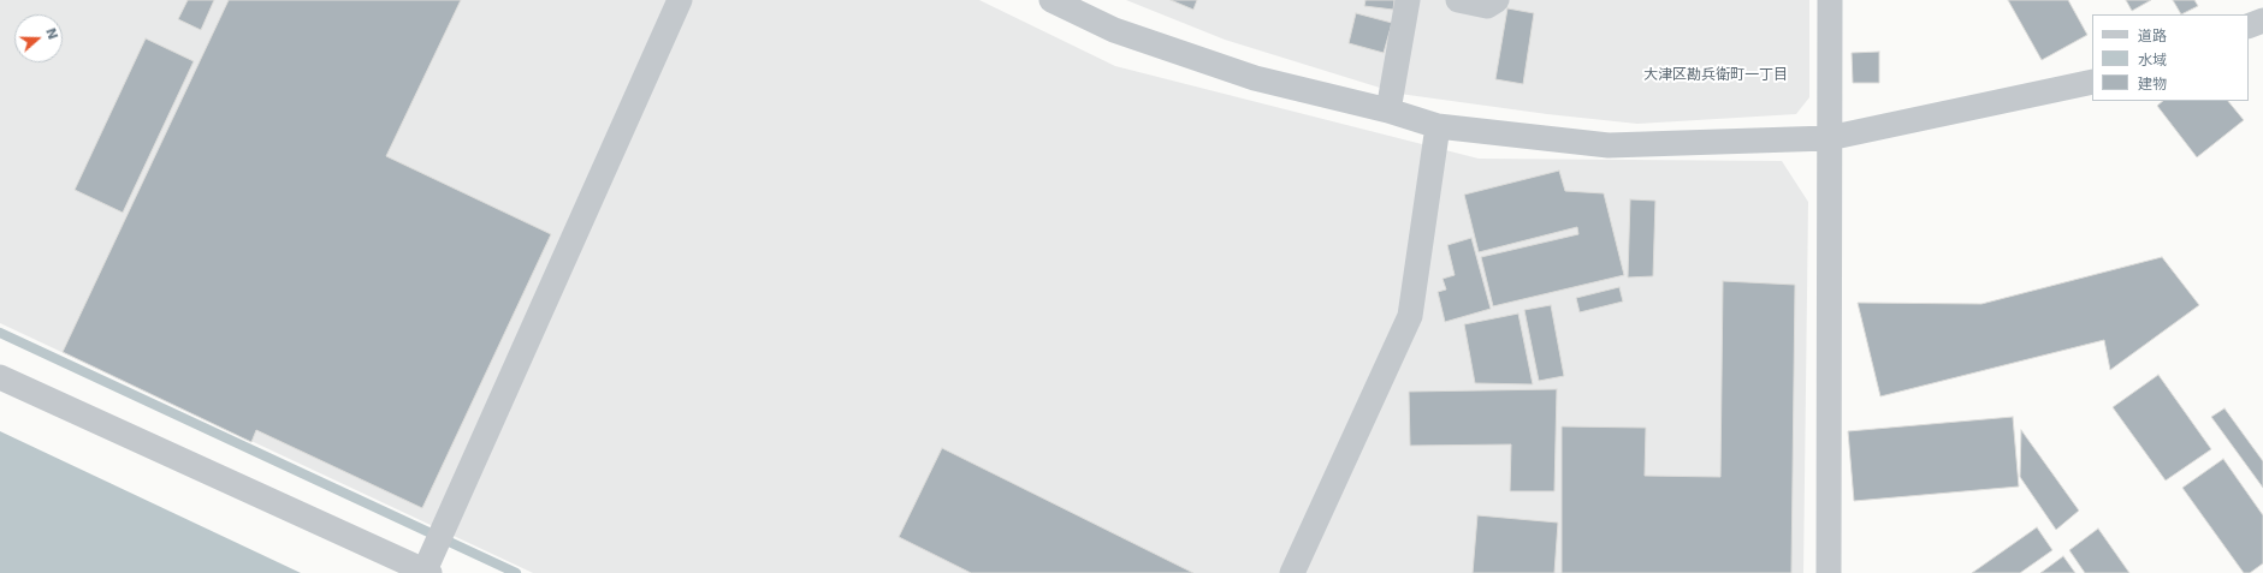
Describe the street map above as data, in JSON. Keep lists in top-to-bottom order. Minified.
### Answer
{"districts":["大津区勘兵衛町一丁目"],"legend":["道路","水域","建物"],"north":"right"}
